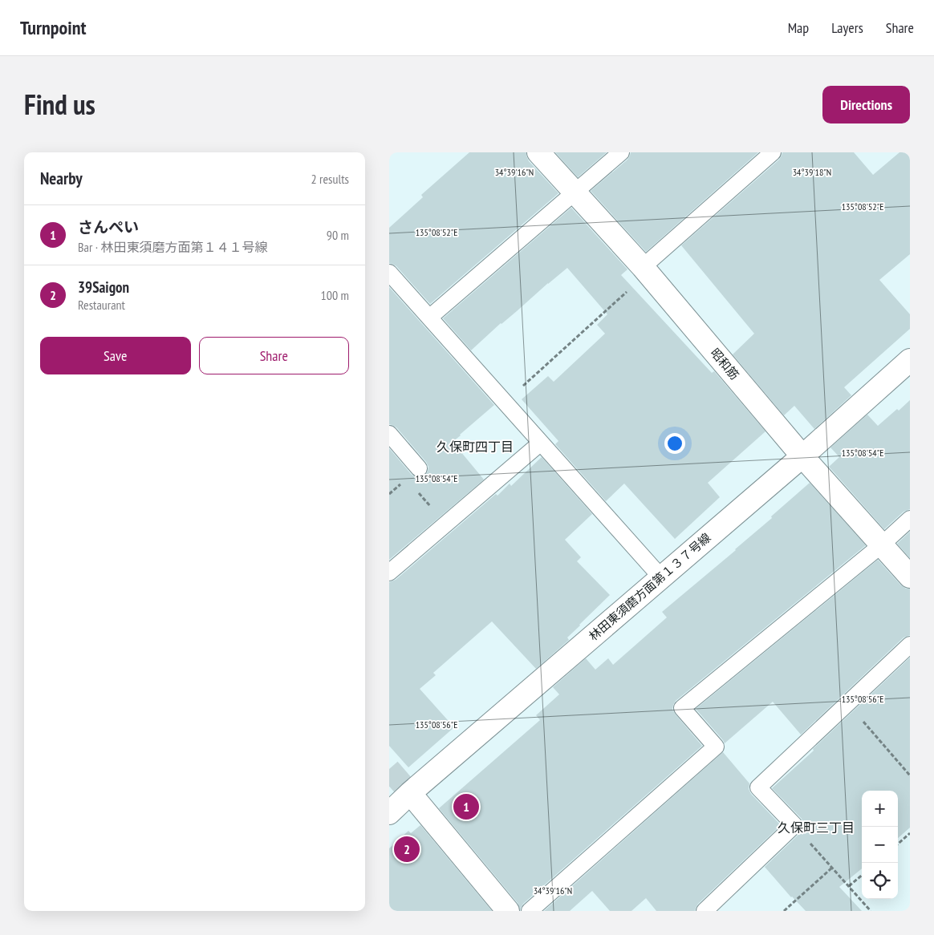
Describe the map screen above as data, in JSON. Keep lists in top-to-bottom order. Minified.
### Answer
{"streets":{"street":["昭和筋","林田東須磨方面第１３７号線"]},"crossings":[["昭和筋","林田東須磨方面第１３７号線"]],"districts":["久保町四丁目","久保町三丁目"],"page":{"header":"Turnpoint","nav":["Map","Layers","Share"],"title":"Find us","buttons":["Directions",["Save","Share"]],"heading":["Nearby","2 results"],"list":[{"mark":"1","name":"さんぺい","note":"Bar · 林田東須磨方面第１４１号線","value":"90 m"},{"mark":"2","name":"39Saigon","note":"Restaurant","value":"100 m"}],"map_buttons":["+","−"],"pins":["1","2"]},"coordinates":["34°39'16\"N","34°39'18\"N","135°08'52\"E","135°08'54\"E","135°08'56\"E"]}
